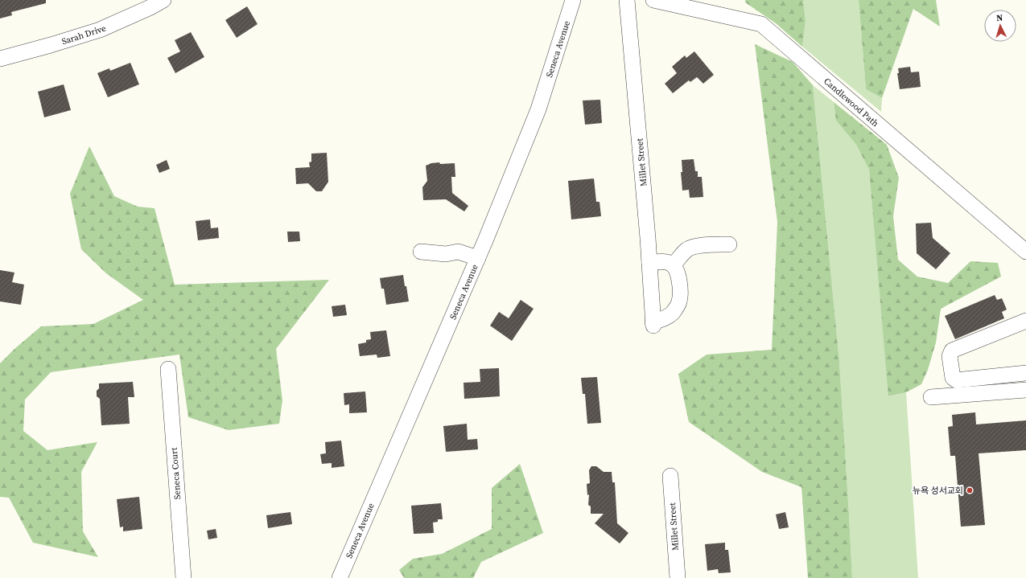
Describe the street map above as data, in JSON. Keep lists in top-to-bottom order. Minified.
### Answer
{"streets":{"street":["Sarah Drive","Seneca Avenue","Candlewood Path","Millet Street","Seneca Court"]},"places":["뉴욕 성서교회"],"north":"top"}
